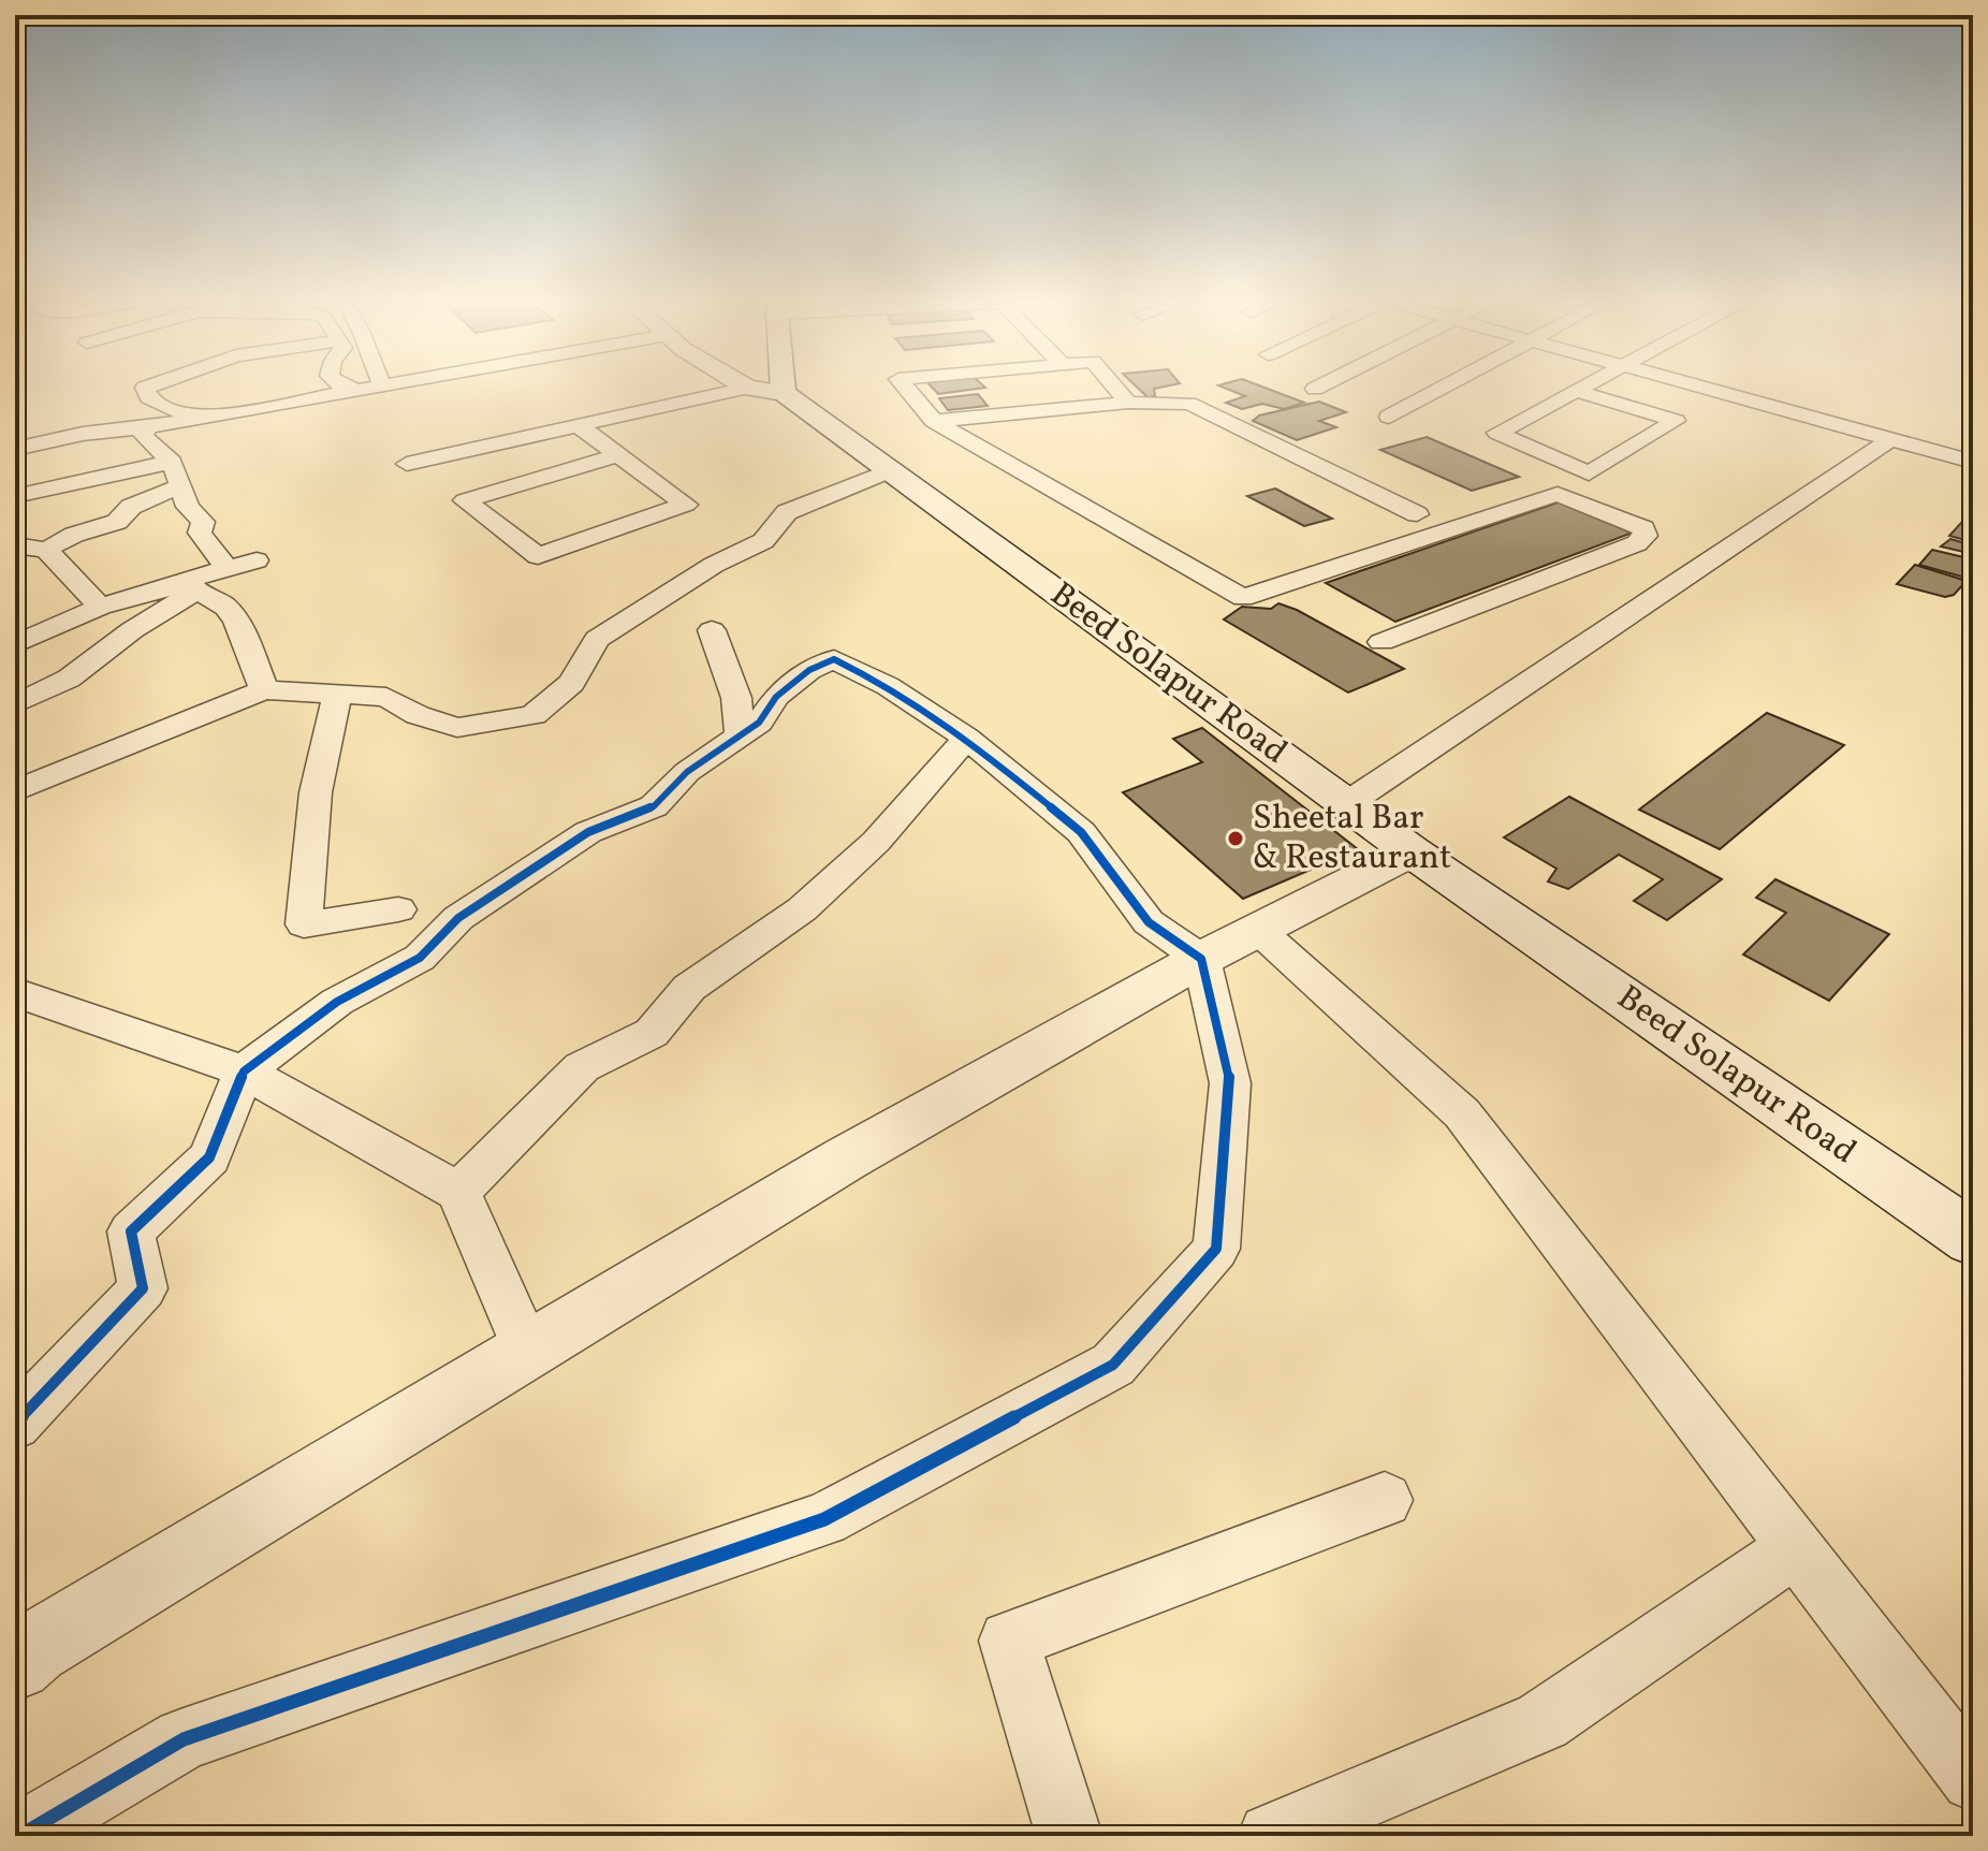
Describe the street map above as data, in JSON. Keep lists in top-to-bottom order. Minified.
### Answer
{"streets":{"main road":["Beed Solapur Road"]},"places":["Sheetal Bar & Restaurant"]}
